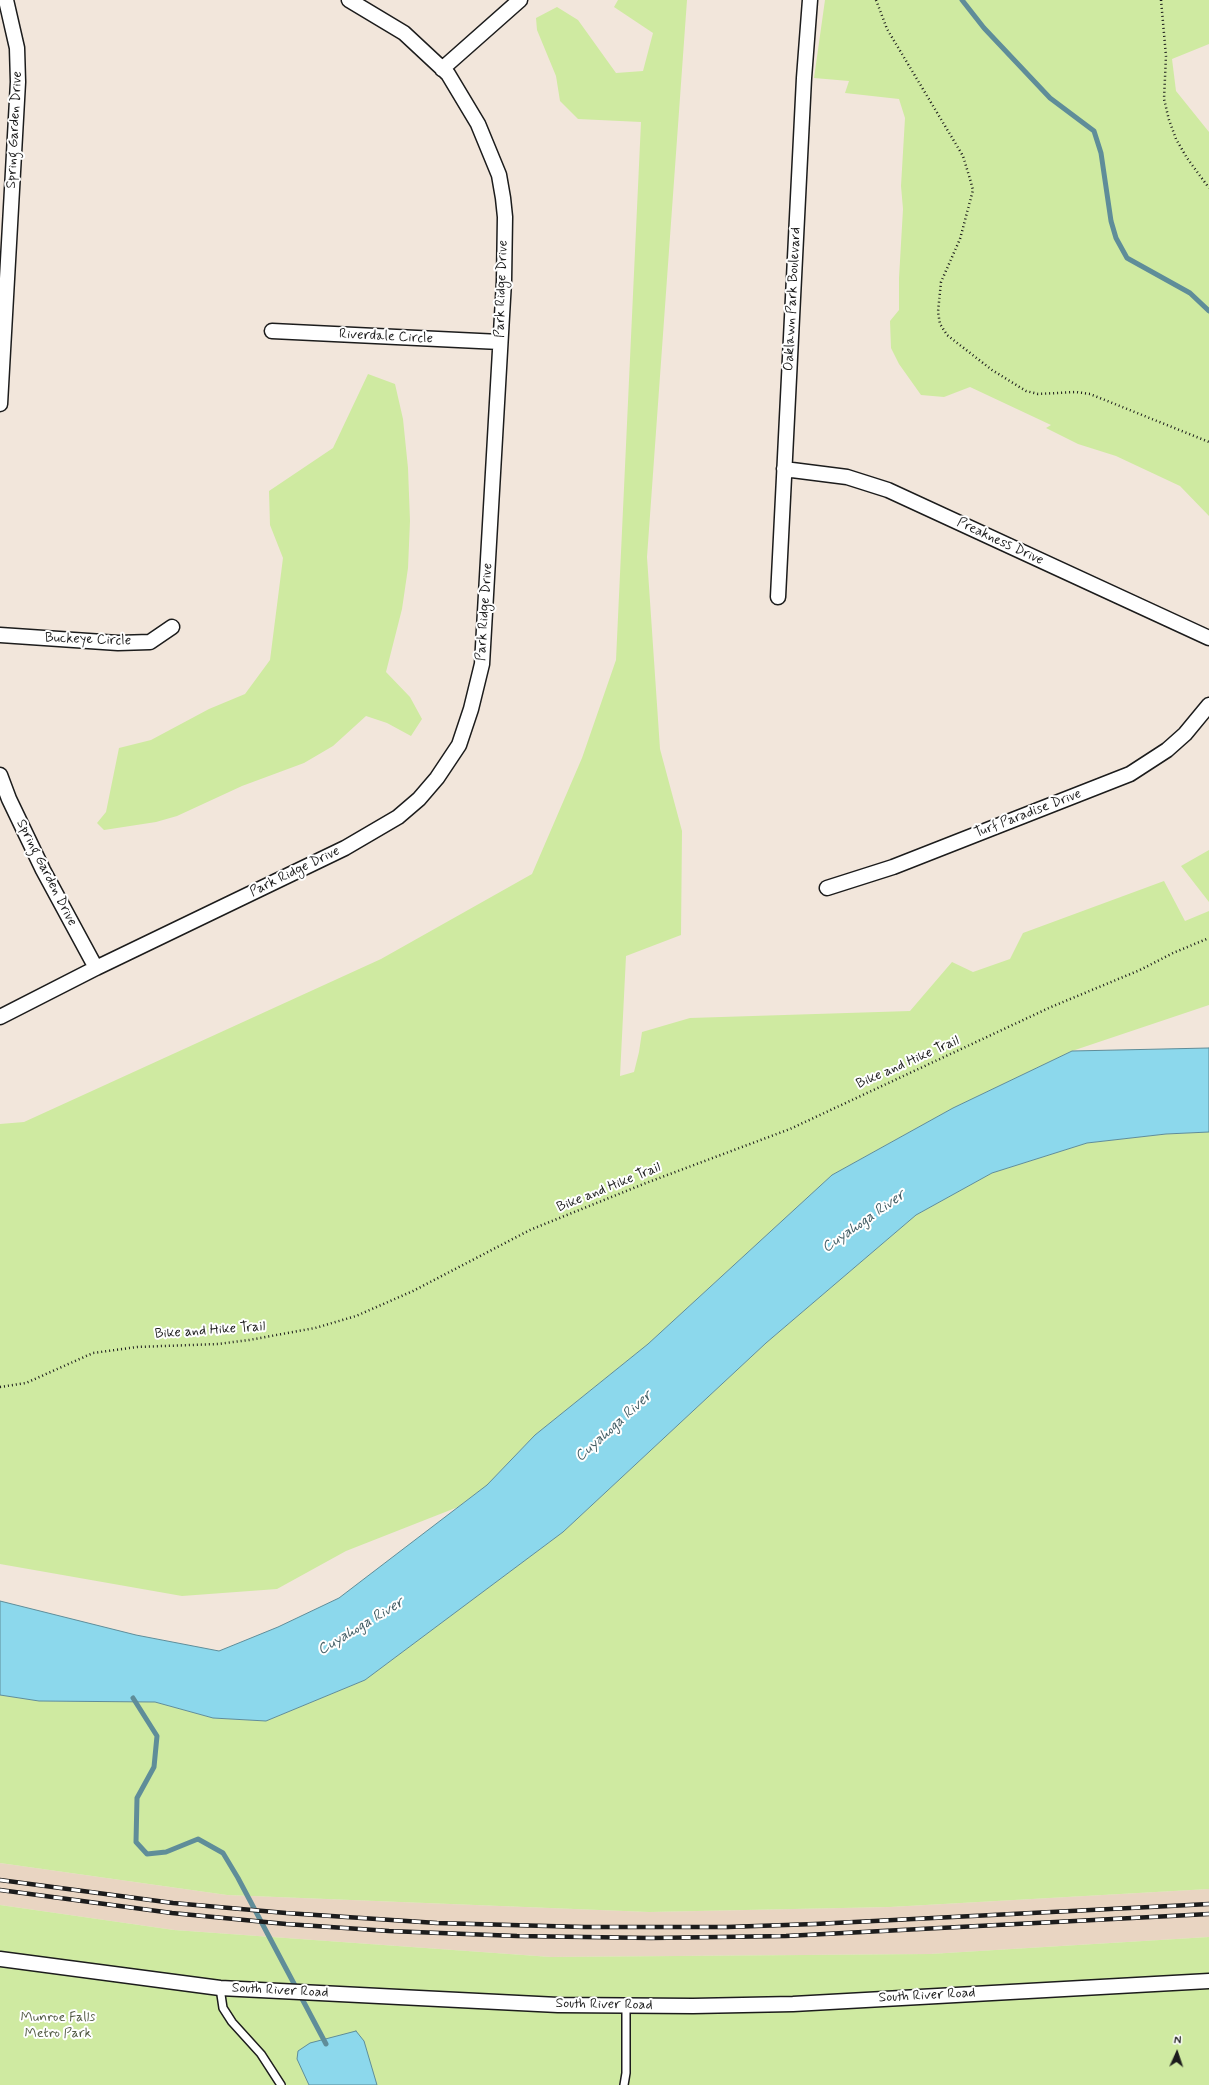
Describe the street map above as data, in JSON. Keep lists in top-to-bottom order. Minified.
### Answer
{"streets":{"street":["Spring Garden Drive","Park Ridge Drive","Oaklawn Park Boulevard","Riverdale Circle","Preakness Drive","Buckeye Circle","Turf Paradise Drive","South River Road"],"path":["Bike and Hike Trail"]},"crossings":[["Spring Garden Drive","Park Ridge Drive"],["Park Ridge Drive","Riverdale Circle"],["Oaklawn Park Boulevard","Preakness Drive"]],"water":["Cuyahoga River"],"parks":["Munroe Falls Metro Park"],"north":"top"}
